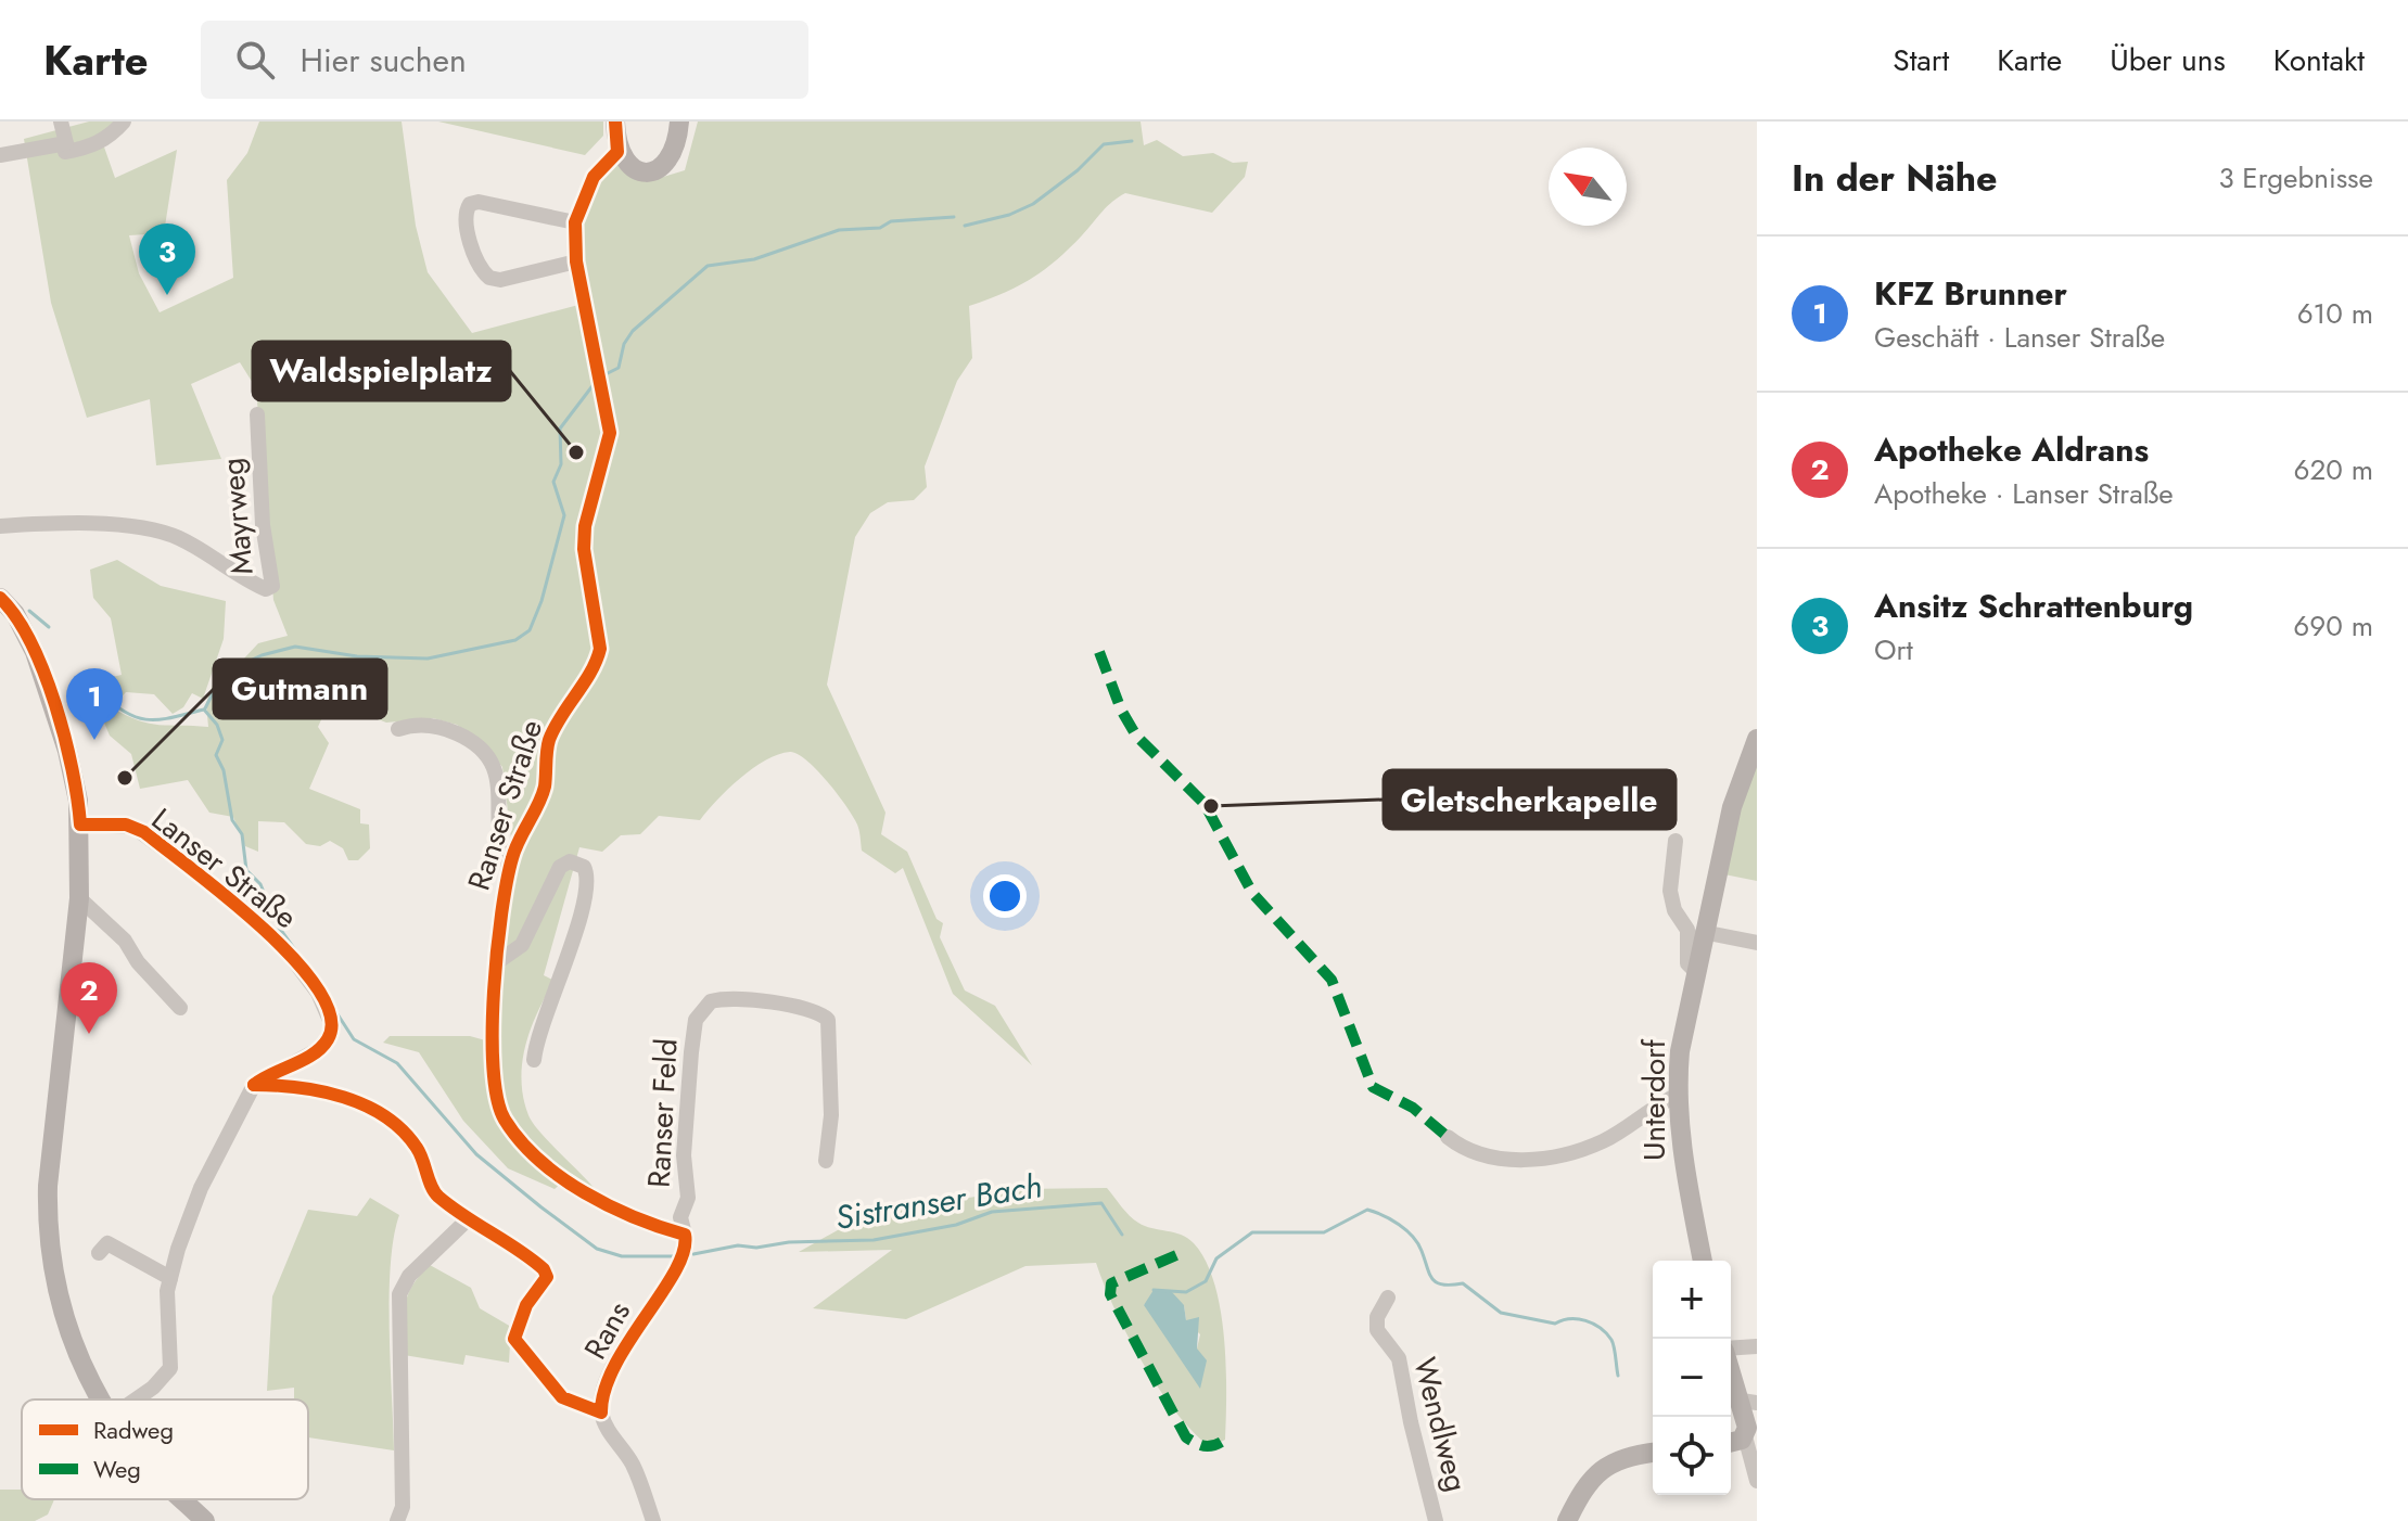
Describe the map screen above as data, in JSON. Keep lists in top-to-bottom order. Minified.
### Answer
{"streets":{"main road":["Unterdorf"],"street":["Mayrweg","Ranser Straße","Lanser Straße","Ranser Feld","Rans","Wendlweg"]},"crossings":[["Ranser Straße","Ranser Feld"],["Ranser Straße","Rans"],["Ranser Feld","Rans"]],"water":["Sistranser Bach"],"places":["Waldspielplatz","Gutmann","Gletscherkapelle"],"legend":["Radweg","Weg"],"north":"top left","page":{"header":"Karte","search":"Hier suchen","nav":["Start","Karte","Über uns","Kontakt"],"heading":["In der Nähe","3 Ergebnisse"],"pins":["3","1","2"],"list":[{"mark":"1","name":"KFZ Brunner","note":"Geschäft · Lanser Straße","value":"610 m"},{"mark":"2","name":"Apotheke Aldrans","note":"Apotheke · Lanser Straße","value":"620 m"},{"mark":"3","name":"Ansitz Schrattenburg","note":"Ort","value":"690 m"}],"map_buttons":["+","−"]}}
